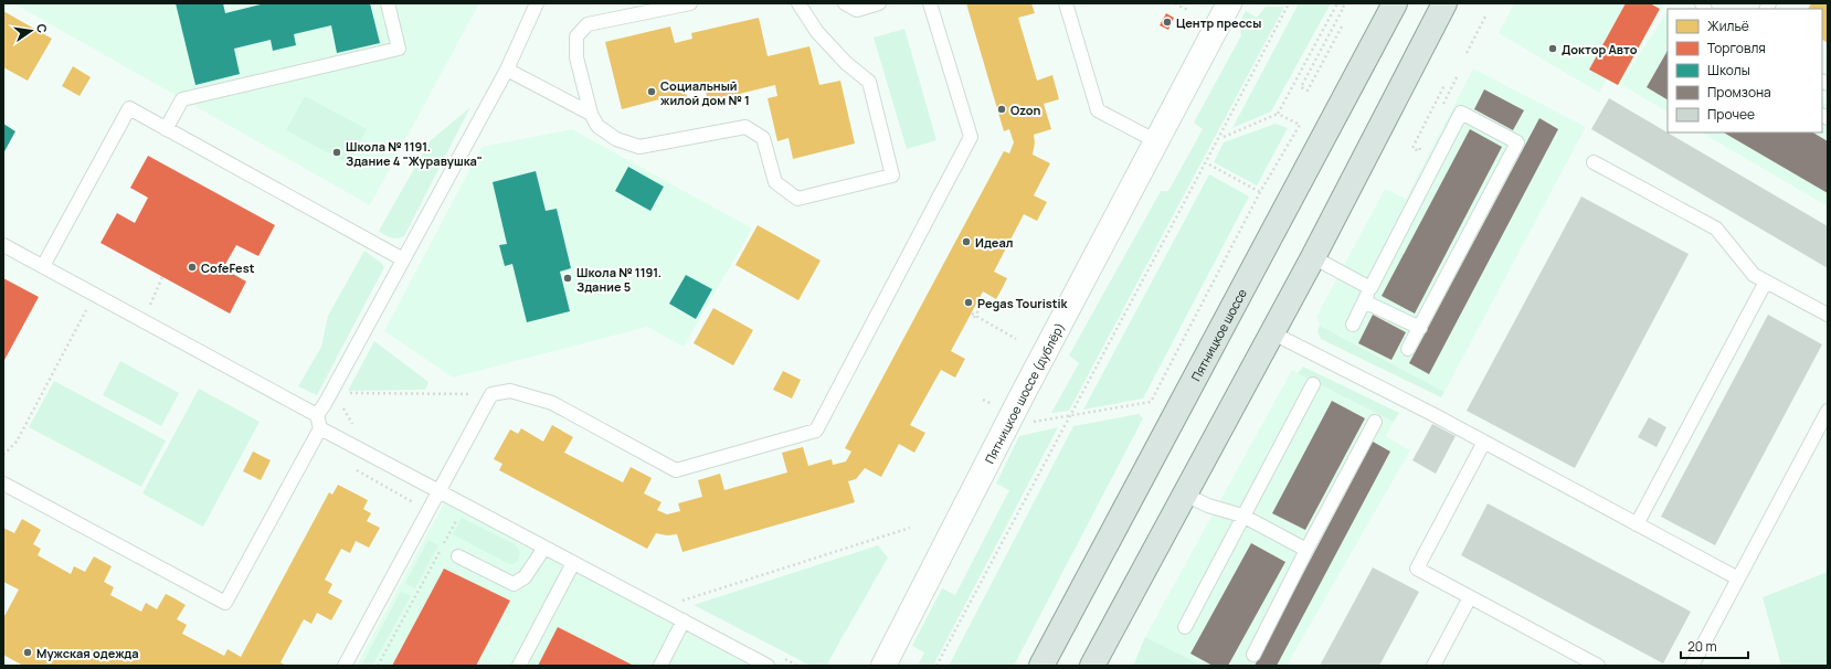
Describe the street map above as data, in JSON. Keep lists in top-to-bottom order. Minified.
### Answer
{"streets":{"main road":["Пятницкое шоссе"],"street":["Пятницкое шоссе (дублёр)"]},"places":["Центр прессы","Доктор Авто","Социальный жилой дом № 1","Ozon","Школа № 1191. Здание 4 \"Журавушка\"","Идеал","CofeFest","Школа № 1191. Здание 5","Pegas Touristik","Мужская одежда"],"legend":["Жильё","Торговля","Школы","Промзона","Прочее"],"scale_bar":"20 m","north":"right"}
